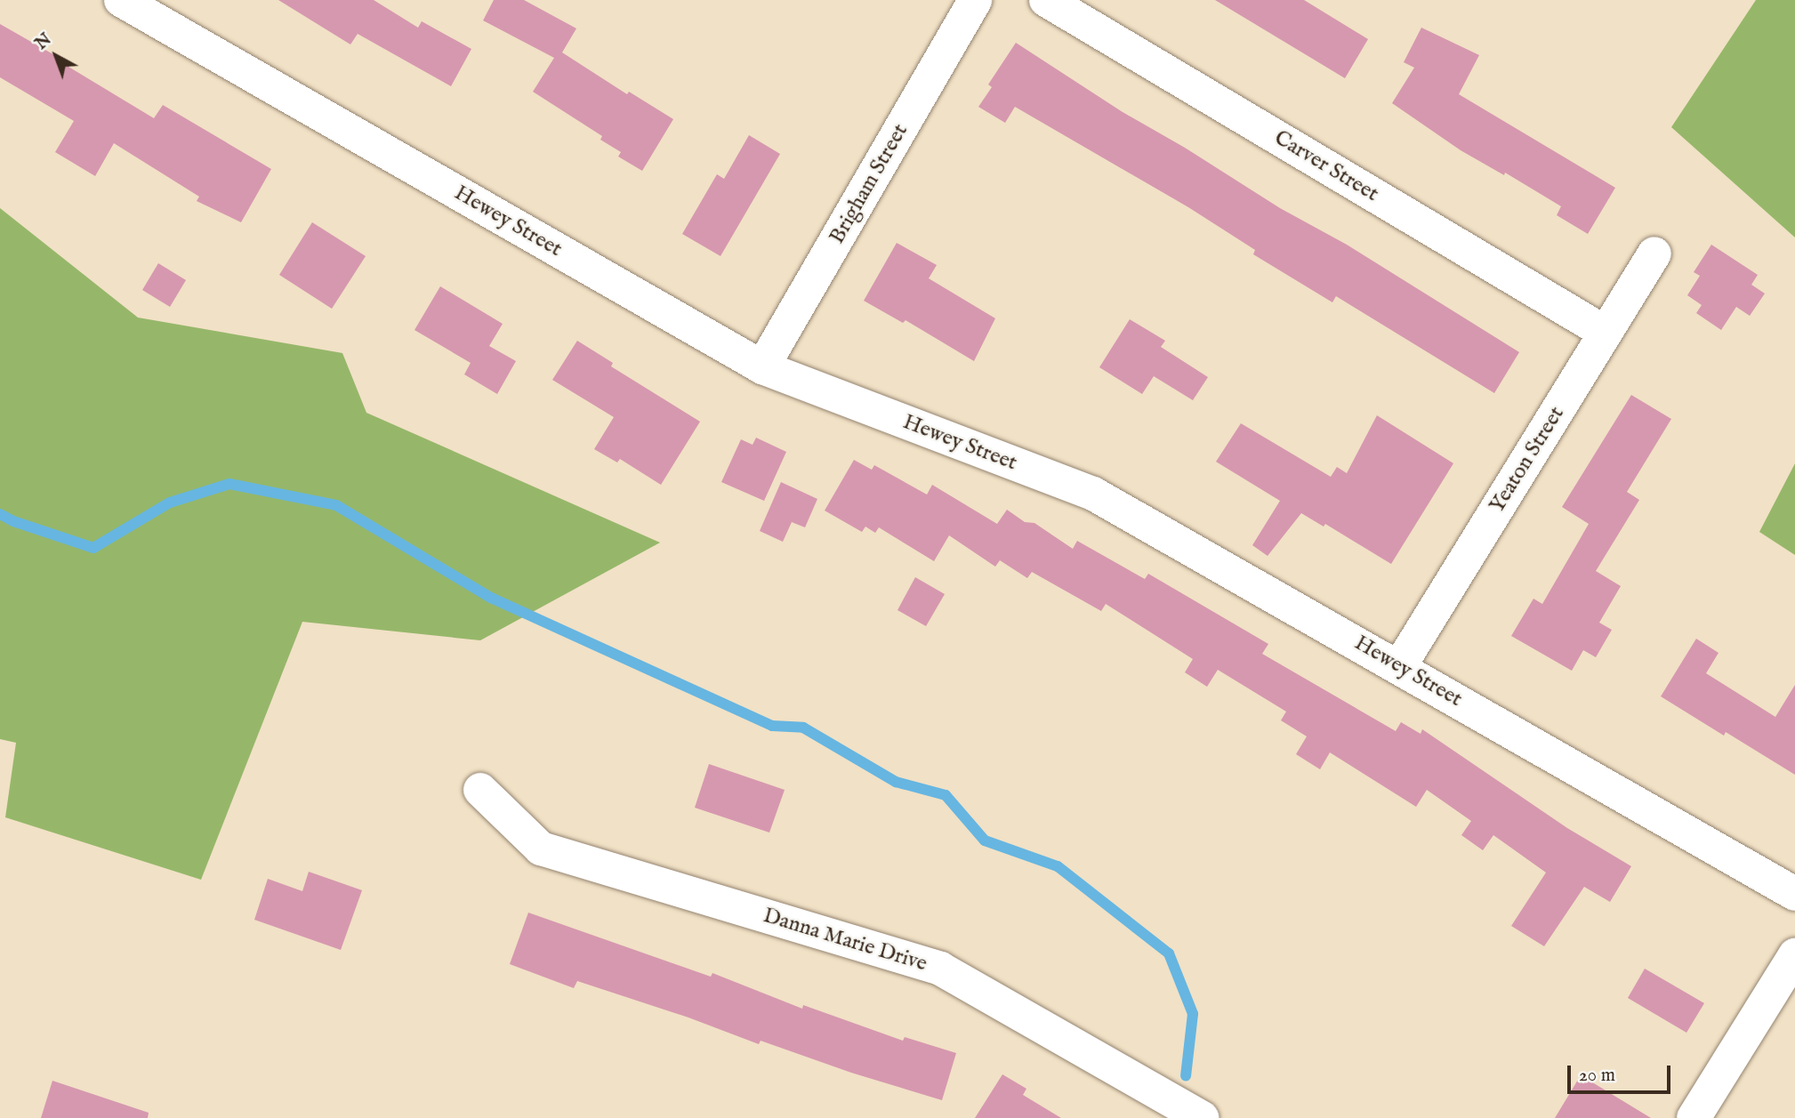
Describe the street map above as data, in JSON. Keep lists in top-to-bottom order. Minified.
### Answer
{"streets":{"street":["Carver Street","Brigham Street","Hewey Street","Yeaton Street","Danna Marie Drive"]},"crossings":[["Carver Street","Yeaton Street"],["Brigham Street","Hewey Street"],["Hewey Street","Yeaton Street"]],"scale_bar":"20 m","north":"top left"}
